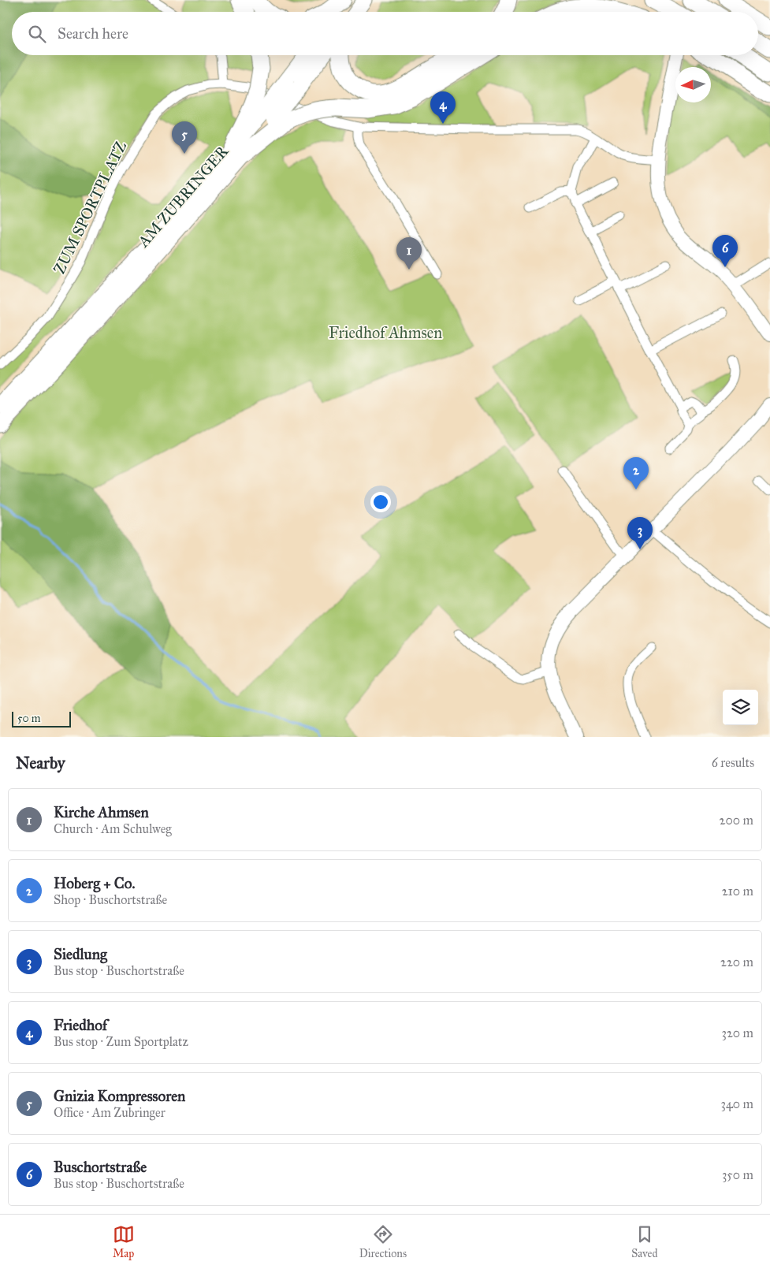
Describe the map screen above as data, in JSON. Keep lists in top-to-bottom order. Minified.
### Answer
{"streets":{"highway":["AM ZUBRINGER"],"street":["ZUM SPORTPLATZ"]},"parks":["Friedhof Ahmsen"],"scale_bar":"50 m","north":"left","page":{"search":"Search here","pins":["4","5","6","1","2","3"],"scale":"50 m","heading":["Nearby","6 results"],"list":[{"mark":"1","name":"Kirche Ahmsen","note":"Church · Am Schulweg","value":"200 m"},{"mark":"2","name":"Hoberg + Co.","note":"Shop · Buschortstraße","value":"210 m"},{"mark":"3","name":"Siedlung","note":"Bus stop · Buschortstraße","value":"220 m"},{"mark":"4","name":"Friedhof","note":"Bus stop · Zum Sportplatz","value":"320 m"},{"mark":"5","name":"Gnizia Kompressoren","note":"Office · Am Zubringer","value":"340 m"},{"mark":"6","name":"Buschortstraße","note":"Bus stop · Buschortstraße","value":"350 m"}],"nav":["Map","Directions","Saved"]}}
